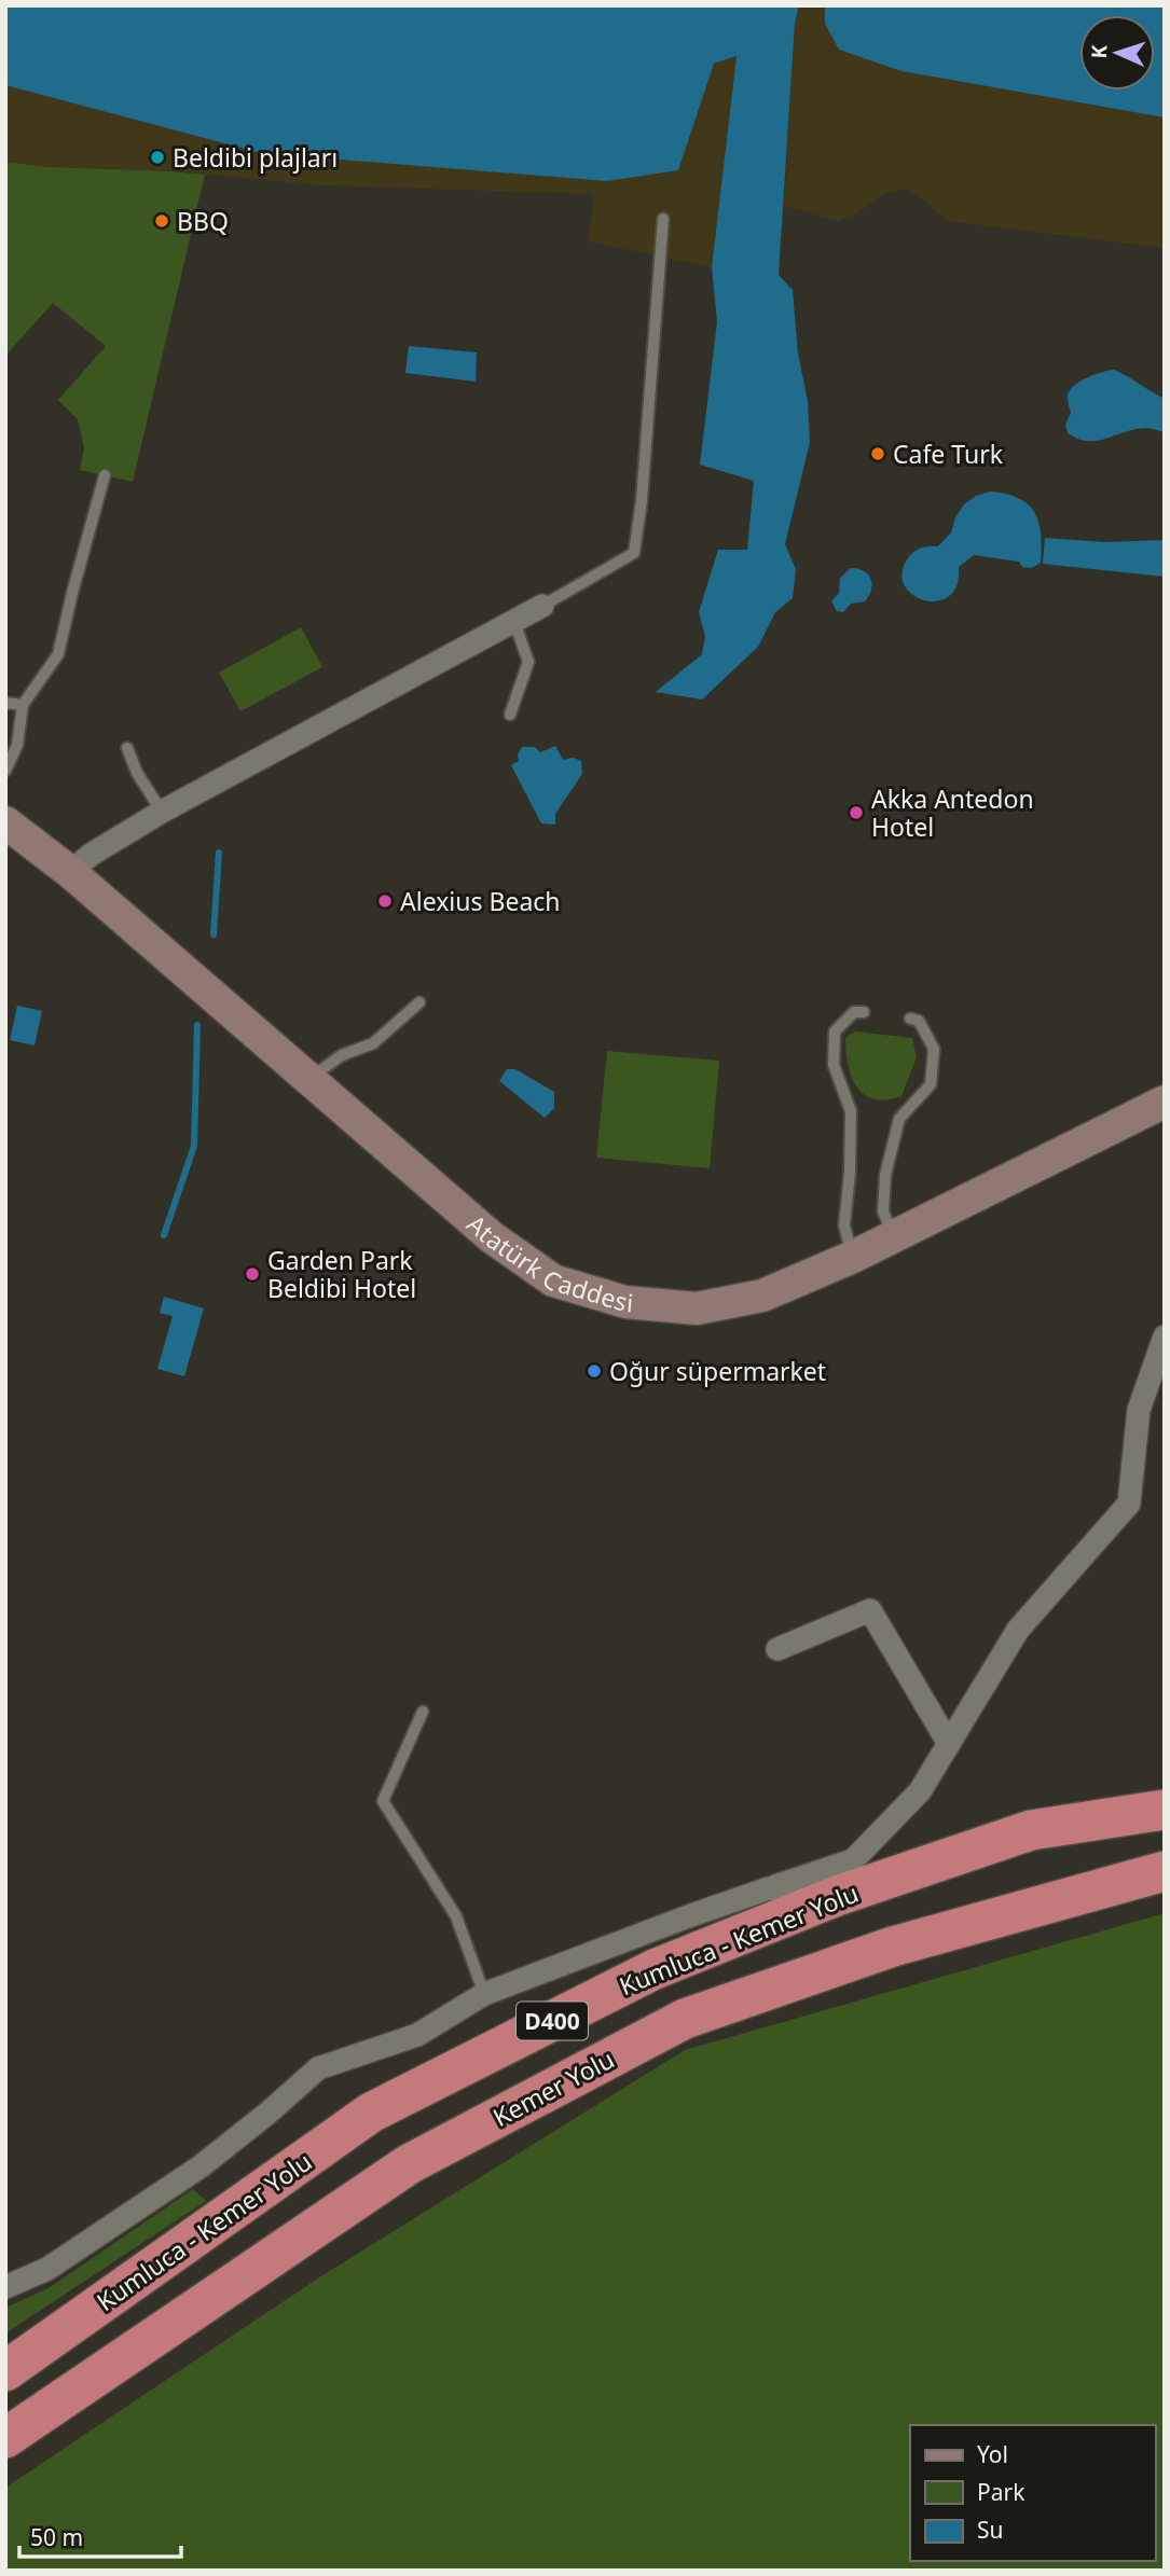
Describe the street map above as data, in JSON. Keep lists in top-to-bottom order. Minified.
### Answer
{"streets":{"highway":["Kumluca - Kemer Yolu","D400","Kemer Yolu"],"street":["Atatürk Caddesi"]},"places":["Beldibi plajları","BBQ","Cafe Turk","Akka Antedon Hotel","Alexius Beach","Garden Park Beldibi Hotel","Oğur süpermarket"],"legend":["Yol","Park","Su"],"scale_bar":"50 m","north":"left"}
